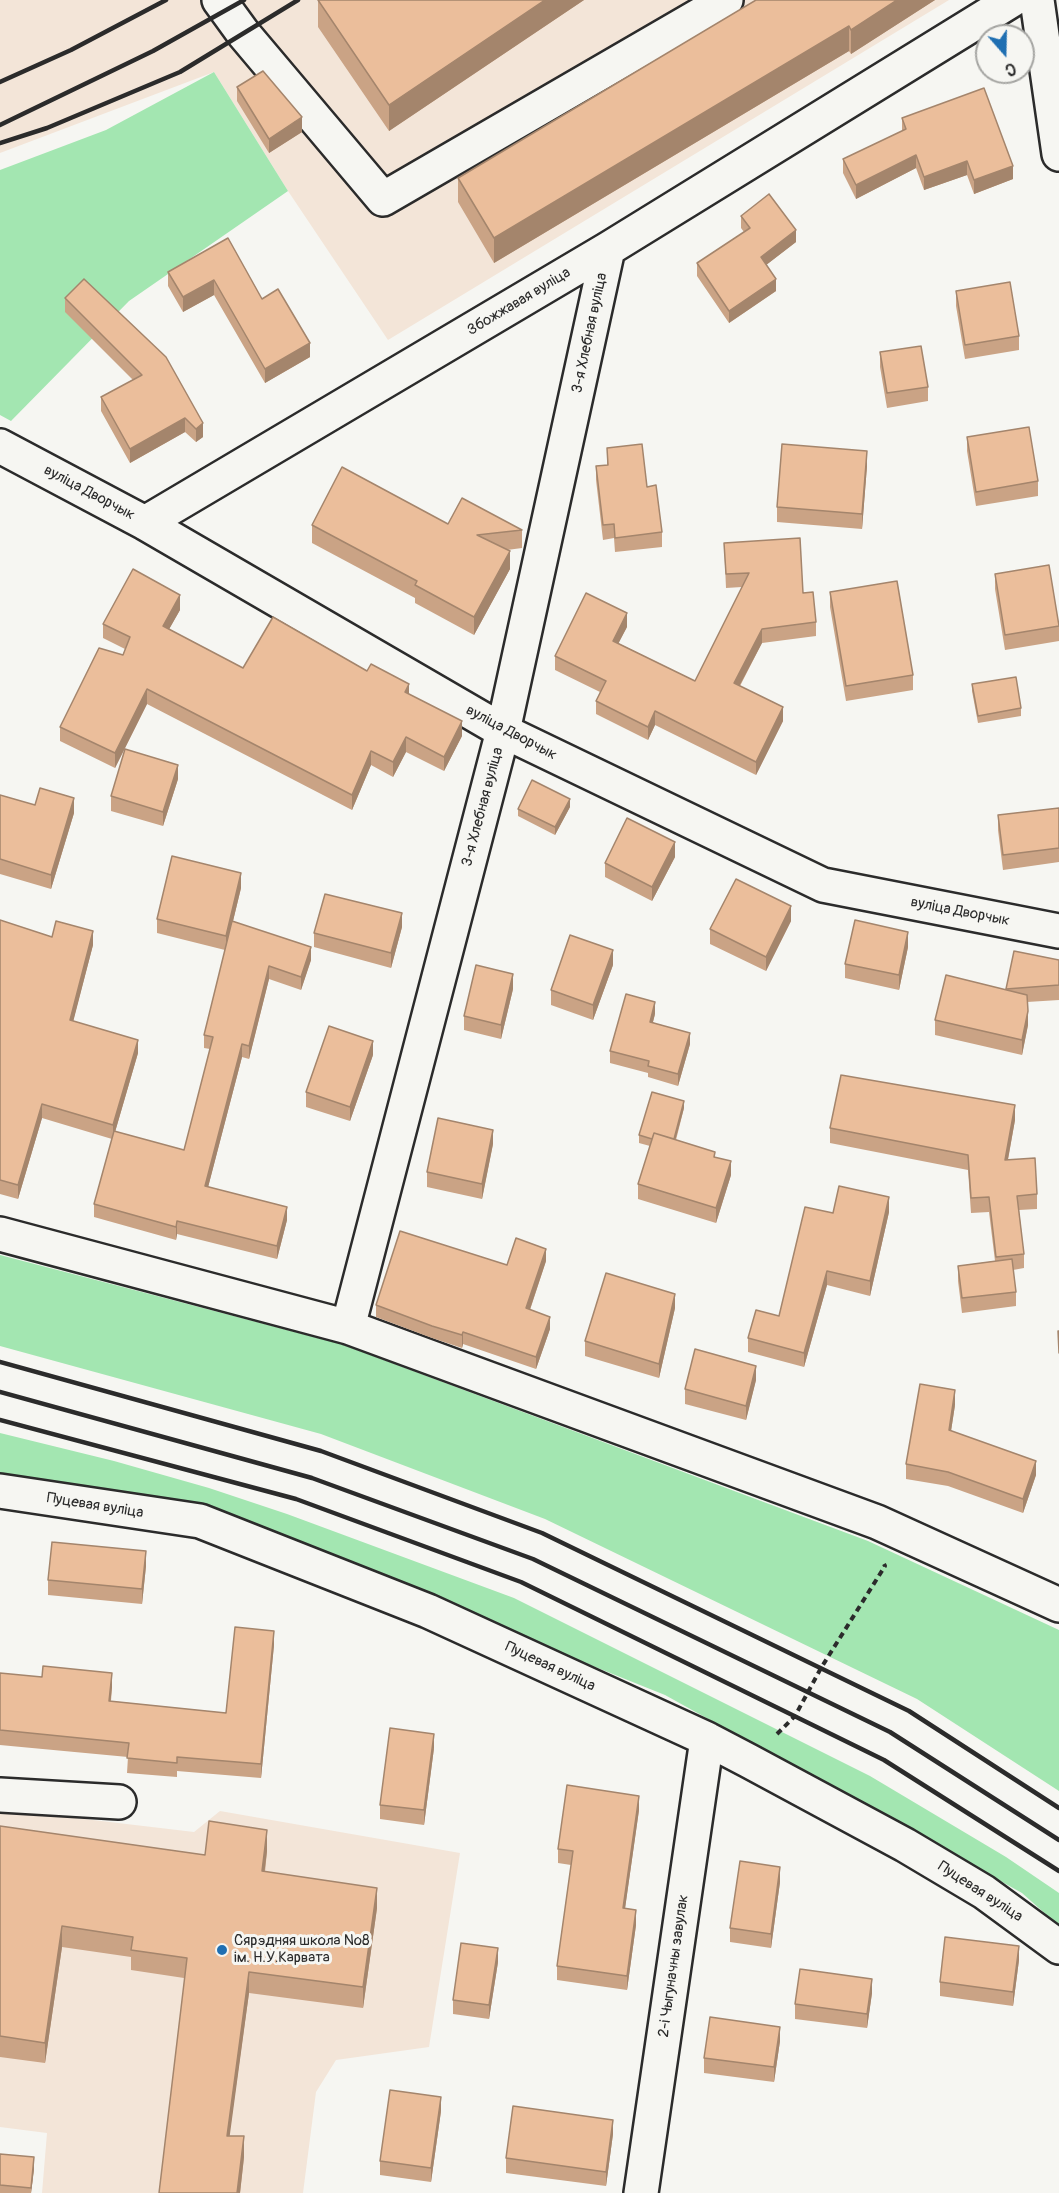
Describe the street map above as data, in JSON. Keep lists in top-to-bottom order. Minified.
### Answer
{"streets":{"street":["Збожжавая вуліца","3-я Хлебная вуліца","вуліца Дворчык","Пуцевая вуліца","2-і Чыгуначны завулак"]},"crossings":[["Збожжавая вуліца","3-я Хлебная вуліца"],["Збожжавая вуліца","вуліца Дворчык"],["3-я Хлебная вуліца","вуліца Дворчык"],["Пуцевая вуліца","2-і Чыгуначны завулак"]],"places":["Сярэдняя школа №8 ім. Н.У.Карвата"],"north":"bottom"}
